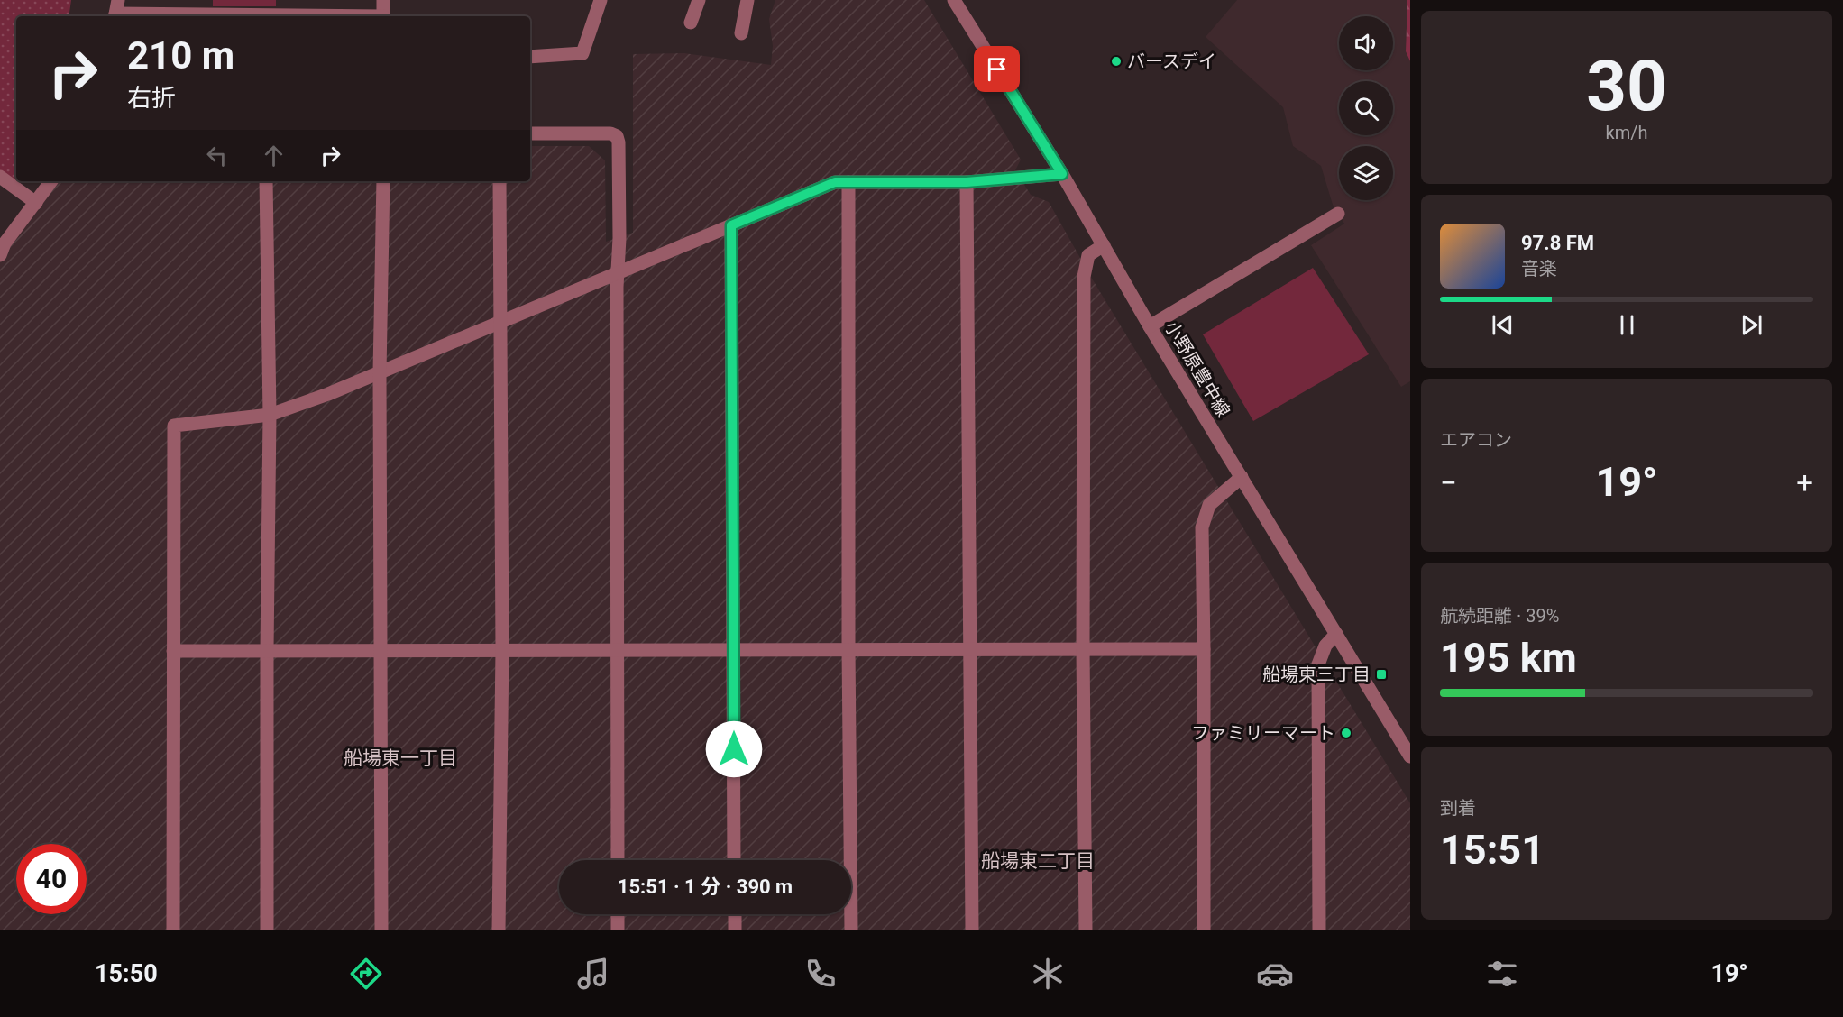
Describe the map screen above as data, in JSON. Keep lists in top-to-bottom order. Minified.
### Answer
{"streets":{"street":["小野原豊中線"]},"districts":["船場東一丁目","船場東二丁目"],"places":{"other":["バースデイ","ファミリーマート"],"transit":["船場東三丁目"]},"page":{"tile":[["30","km/h"],"エアコン",["航続距離 · 39%","195 km"],["到着","15:51"]],"turn":["210 m","右折"],"song":["97.8 FM","音楽"],"heat":["−","19°","+"],"limit":"40","trip":"15:51 · 1 分 · 390 m","tabs":["15:50","19°"]}}
